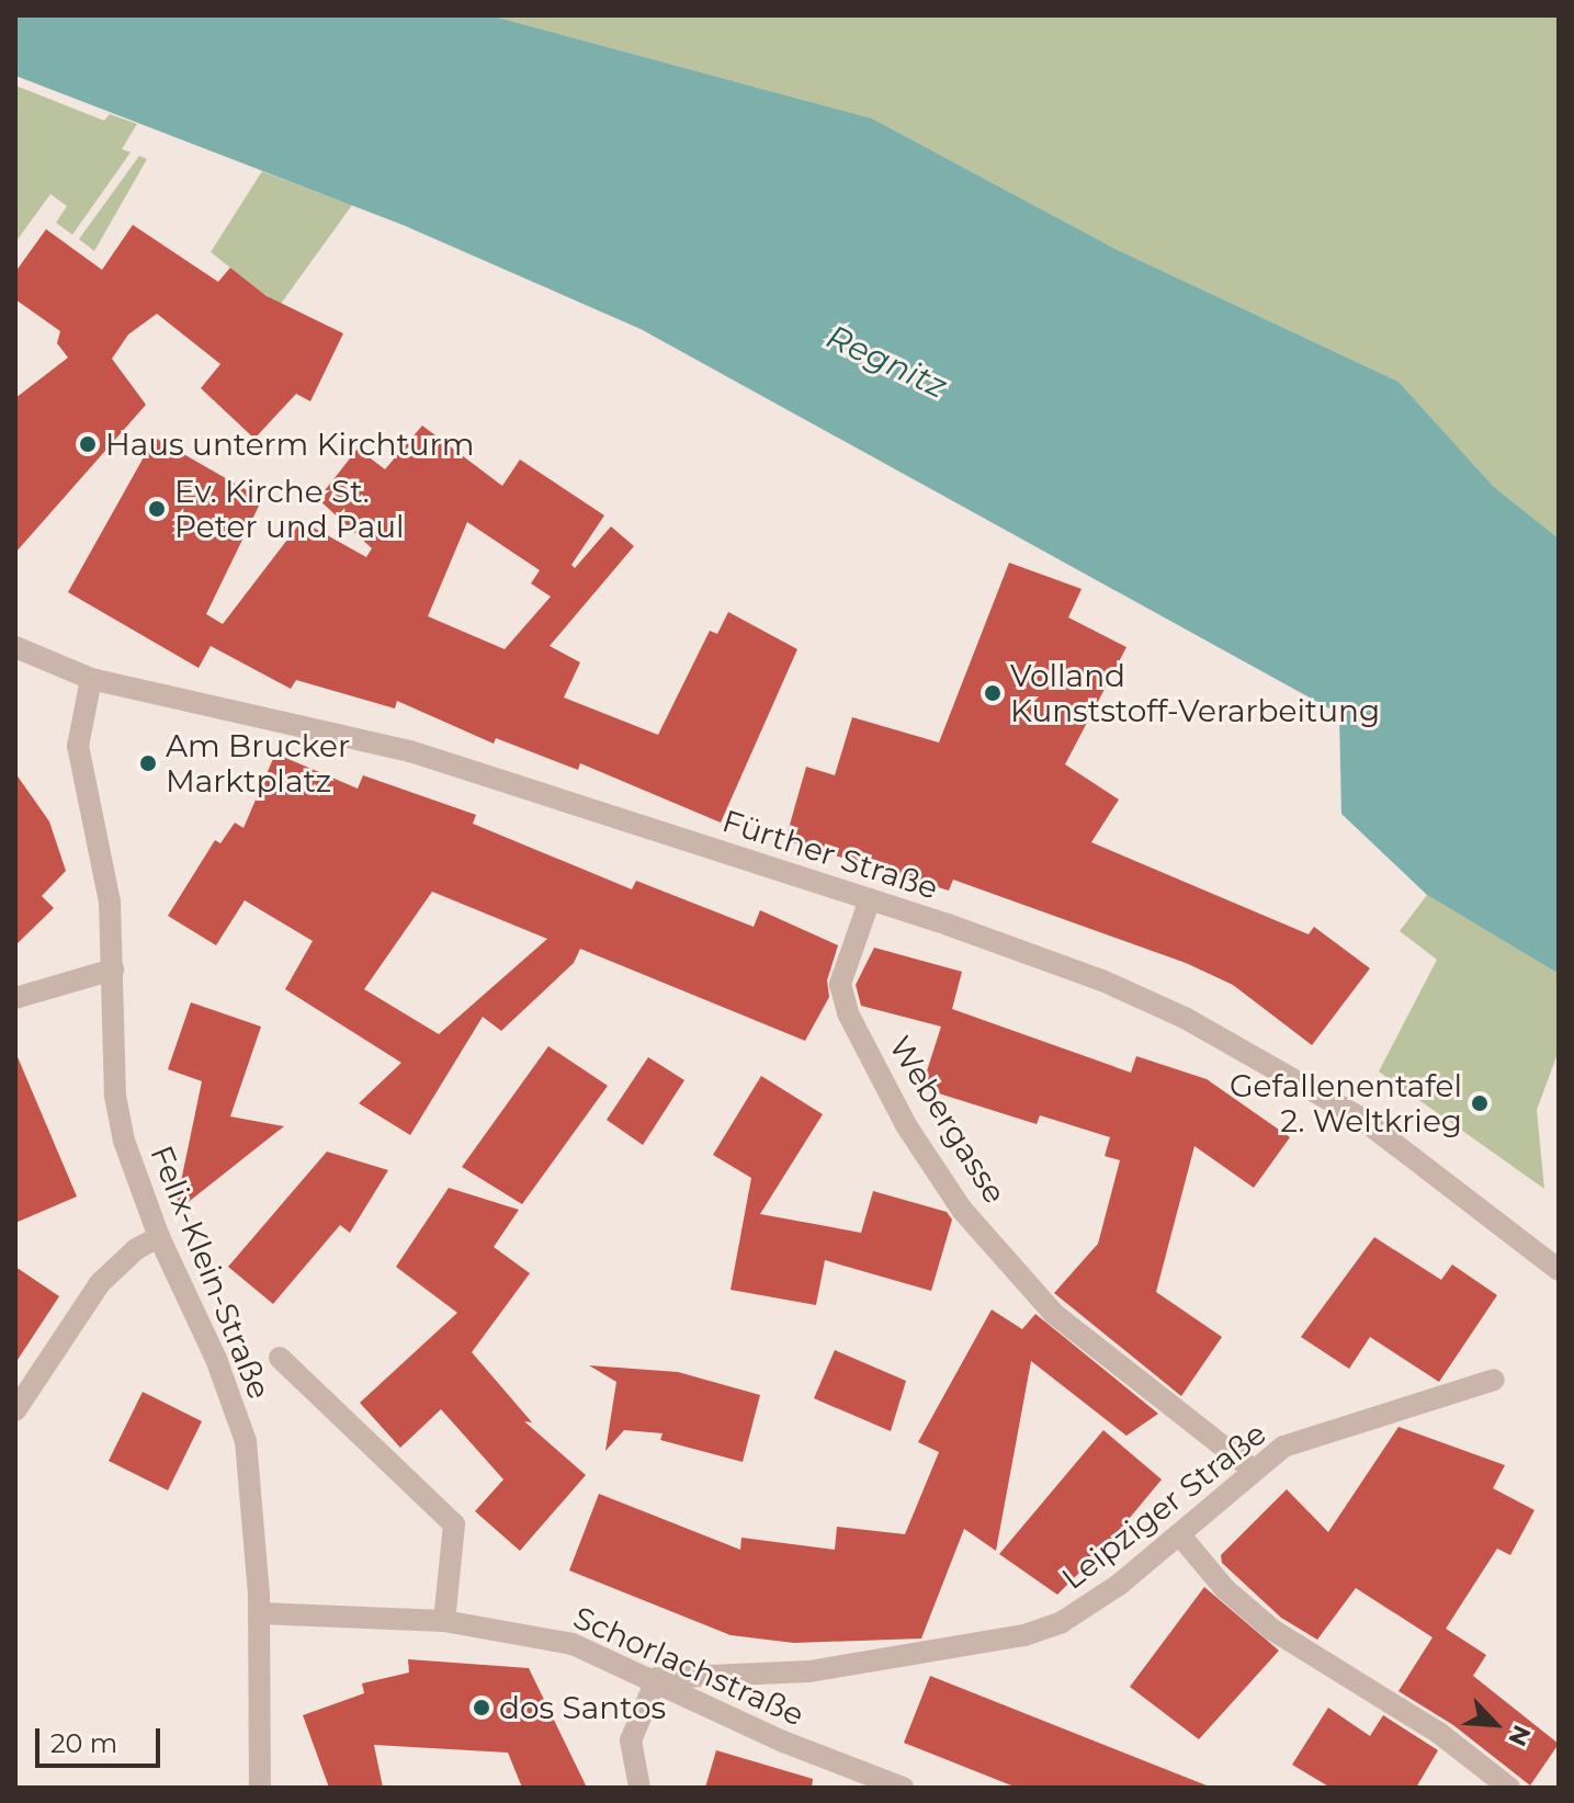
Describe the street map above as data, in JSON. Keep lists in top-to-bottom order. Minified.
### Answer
{"streets":{"street":["Fürther Straße","Webergasse","Felix-Klein-Straße","Leipziger Straße","Schorlachstraße"]},"crossings":[["Fürther Straße","Webergasse"],["Fürther Straße","Felix-Klein-Straße"],["Webergasse","Leipziger Straße"],["Felix-Klein-Straße","Schorlachstraße"],["Leipziger Straße","Schorlachstraße"]],"water":["Regnitz"],"places":["Haus unterm Kirchturm","Ev. Kirche St. Peter und Paul","Volland Kunststoff-Verarbeitung","Am Brucker Marktplatz","Gefallenentafel 2. Weltkrieg","dos Santos"],"scale_bar":"20 m","north":"bottom right"}
